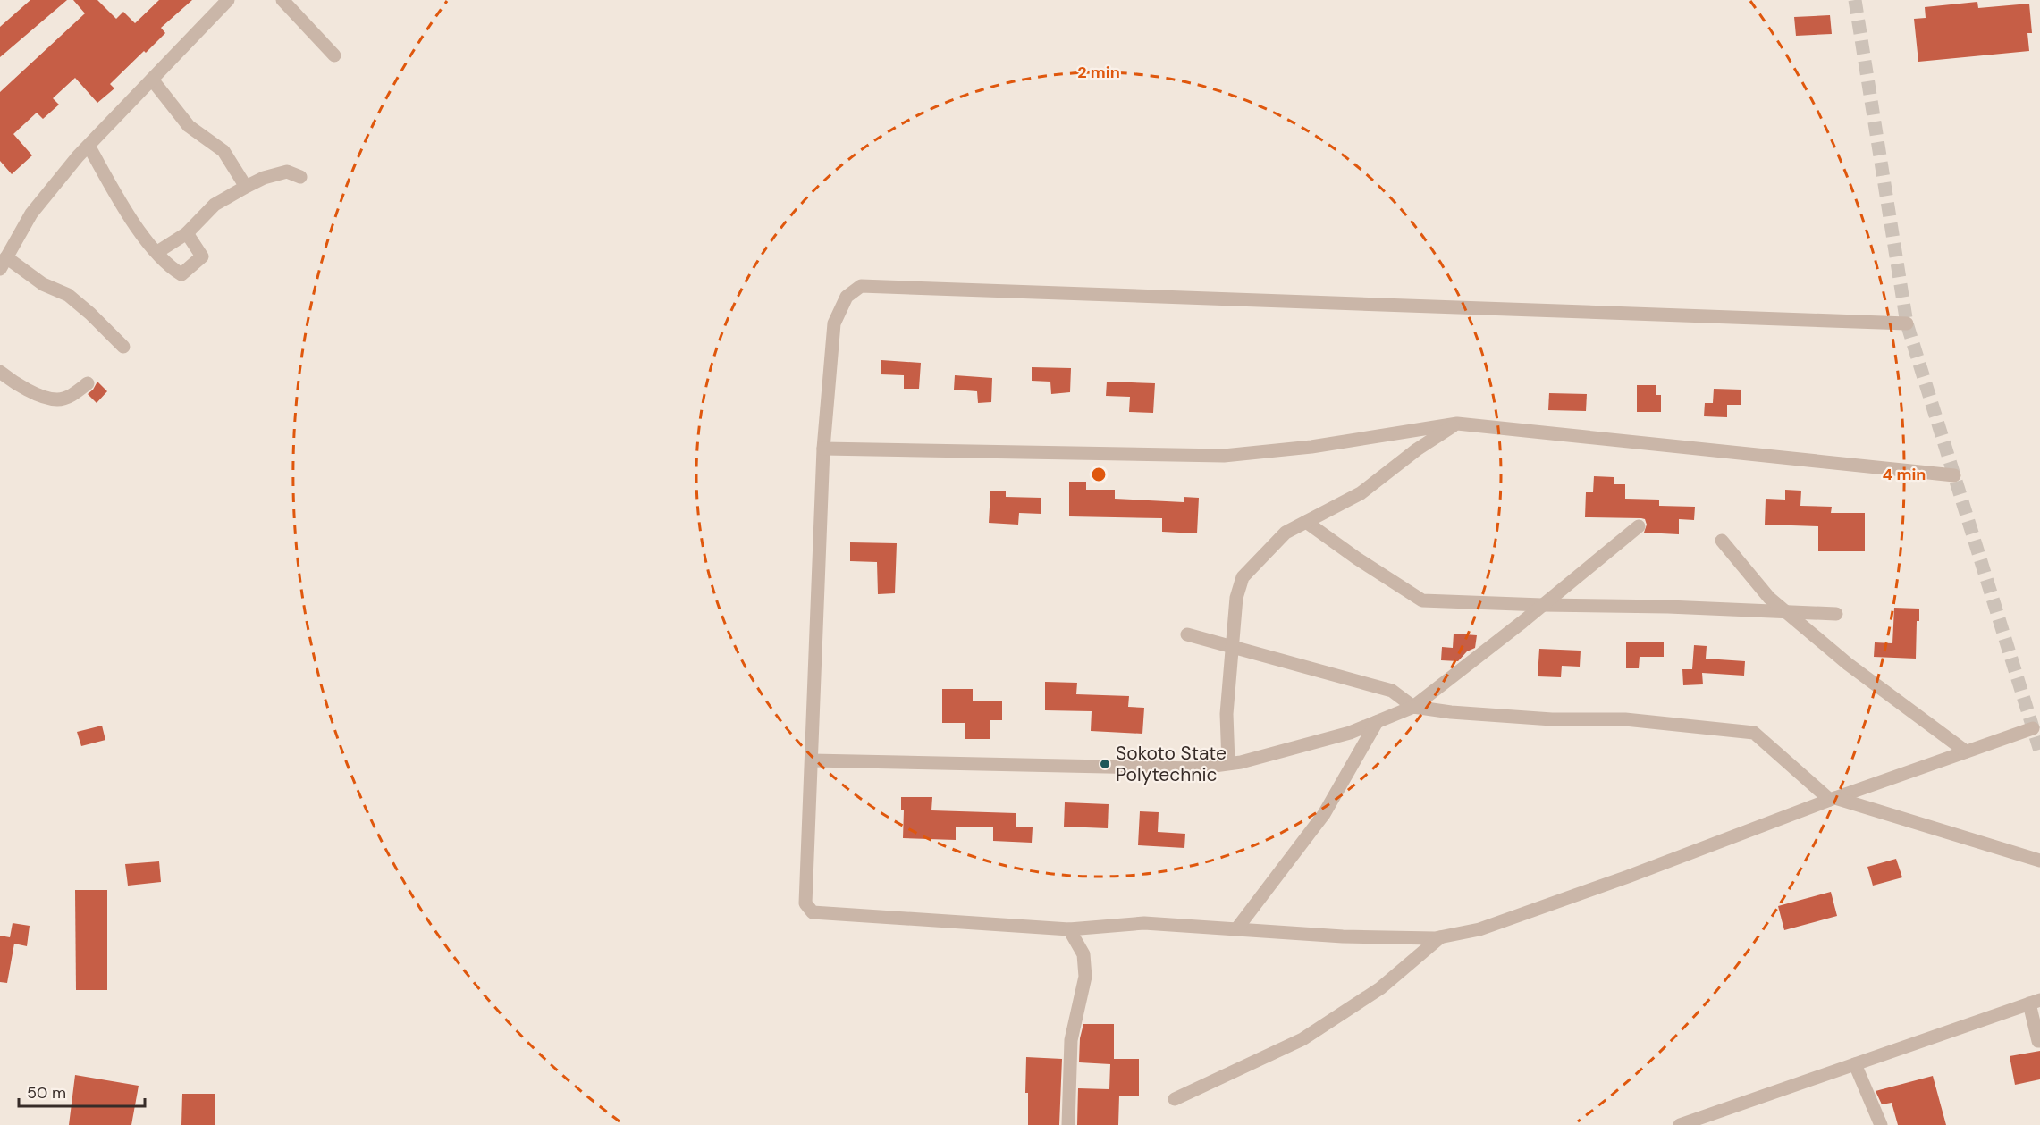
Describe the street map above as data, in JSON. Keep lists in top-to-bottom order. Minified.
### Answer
{"places":["Sokoto State Polytechnic"],"scale_bar":"50 m","rings":["2 min","4 min"]}
